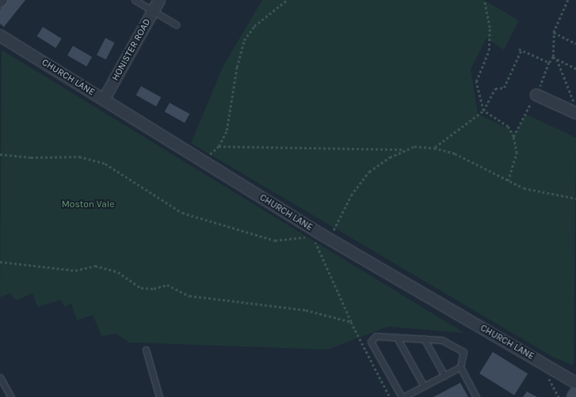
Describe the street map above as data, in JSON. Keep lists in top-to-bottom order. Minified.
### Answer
{"streets":{"street":["HONISTER ROAD","CHURCH LANE"]},"crossings":[["HONISTER ROAD","CHURCH LANE"]],"parks":["Moston Vale"]}
